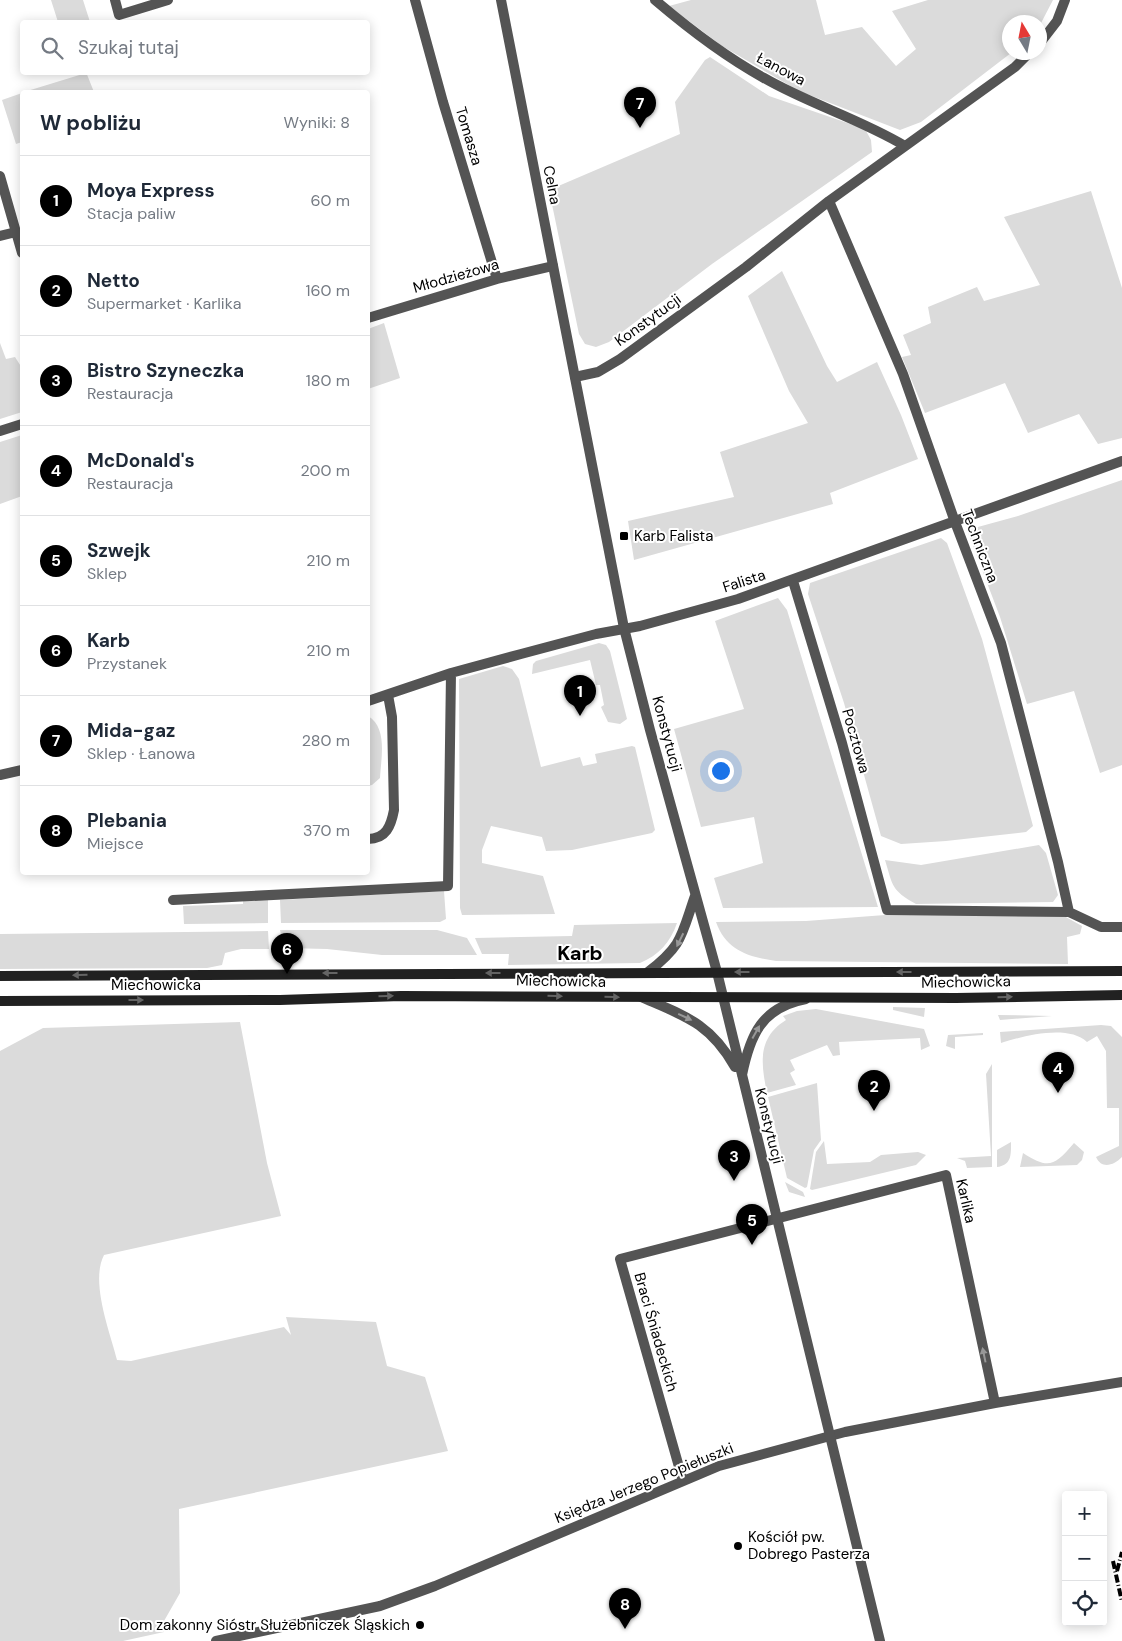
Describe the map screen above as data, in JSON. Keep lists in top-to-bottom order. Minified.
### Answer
{"streets":{"main road":["Miechowicka"],"street":["Łanowa","Tomasza","Celna","Młodzieżowa","Konstytucji","Techniczna","Falista","Pocztowa","Karlika","Braci Śniadeckich","Księdza Jerzego Popiełuszki"]},"crossings":[["Łanowa","Konstytucji"],["Tomasza","Młodzieżowa"],["Celna","Młodzieżowa"],["Celna","Konstytucji"],["Konstytucji","Techniczna"],["Konstytucji","Falista"],["Konstytucji","Miechowicka"],["Konstytucji","Karlika"],["Konstytucji","Braci Śniadeckich"],["Konstytucji","Księdza Jerzego Popiełuszki"],["Techniczna","Falista"],["Techniczna","Pocztowa"],["Falista","Pocztowa"],["Karlika","Braci Śniadeckich"],["Karlika","Księdza Jerzego Popiełuszki"],["Braci Śniadeckich","Księdza Jerzego Popiełuszki"]],"districts":["Karb"],"places":{"transit":["Karb Falista"],"other":["Kościół pw. Dobrego Pasterza","Dom zakonny Sióstr Służebniczek Śląskich"]},"north":"top","page":{"search":"Szukaj tutaj","pins":["7","1","6","4","2","3","5","8"],"heading":["W pobliżu","Wyniki: 8"],"list":[{"mark":"1","name":"Moya Express","note":"Stacja paliw","value":"60 m"},{"mark":"2","name":"Netto","note":"Supermarket · Karlika","value":"160 m"},{"mark":"3","name":"Bistro Szyneczka","note":"Restauracja","value":"180 m"},{"mark":"4","name":"McDonald's","note":"Restauracja","value":"200 m"},{"mark":"5","name":"Szwejk","note":"Sklep","value":"210 m"},{"mark":"6","name":"Karb","note":"Przystanek","value":"210 m"},{"mark":"7","name":"Mida-gaz","note":"Sklep · Łanowa","value":"280 m"},{"mark":"8","name":"Plebania","note":"Miejsce","value":"370 m"}],"map_buttons":["+","−"]}}
